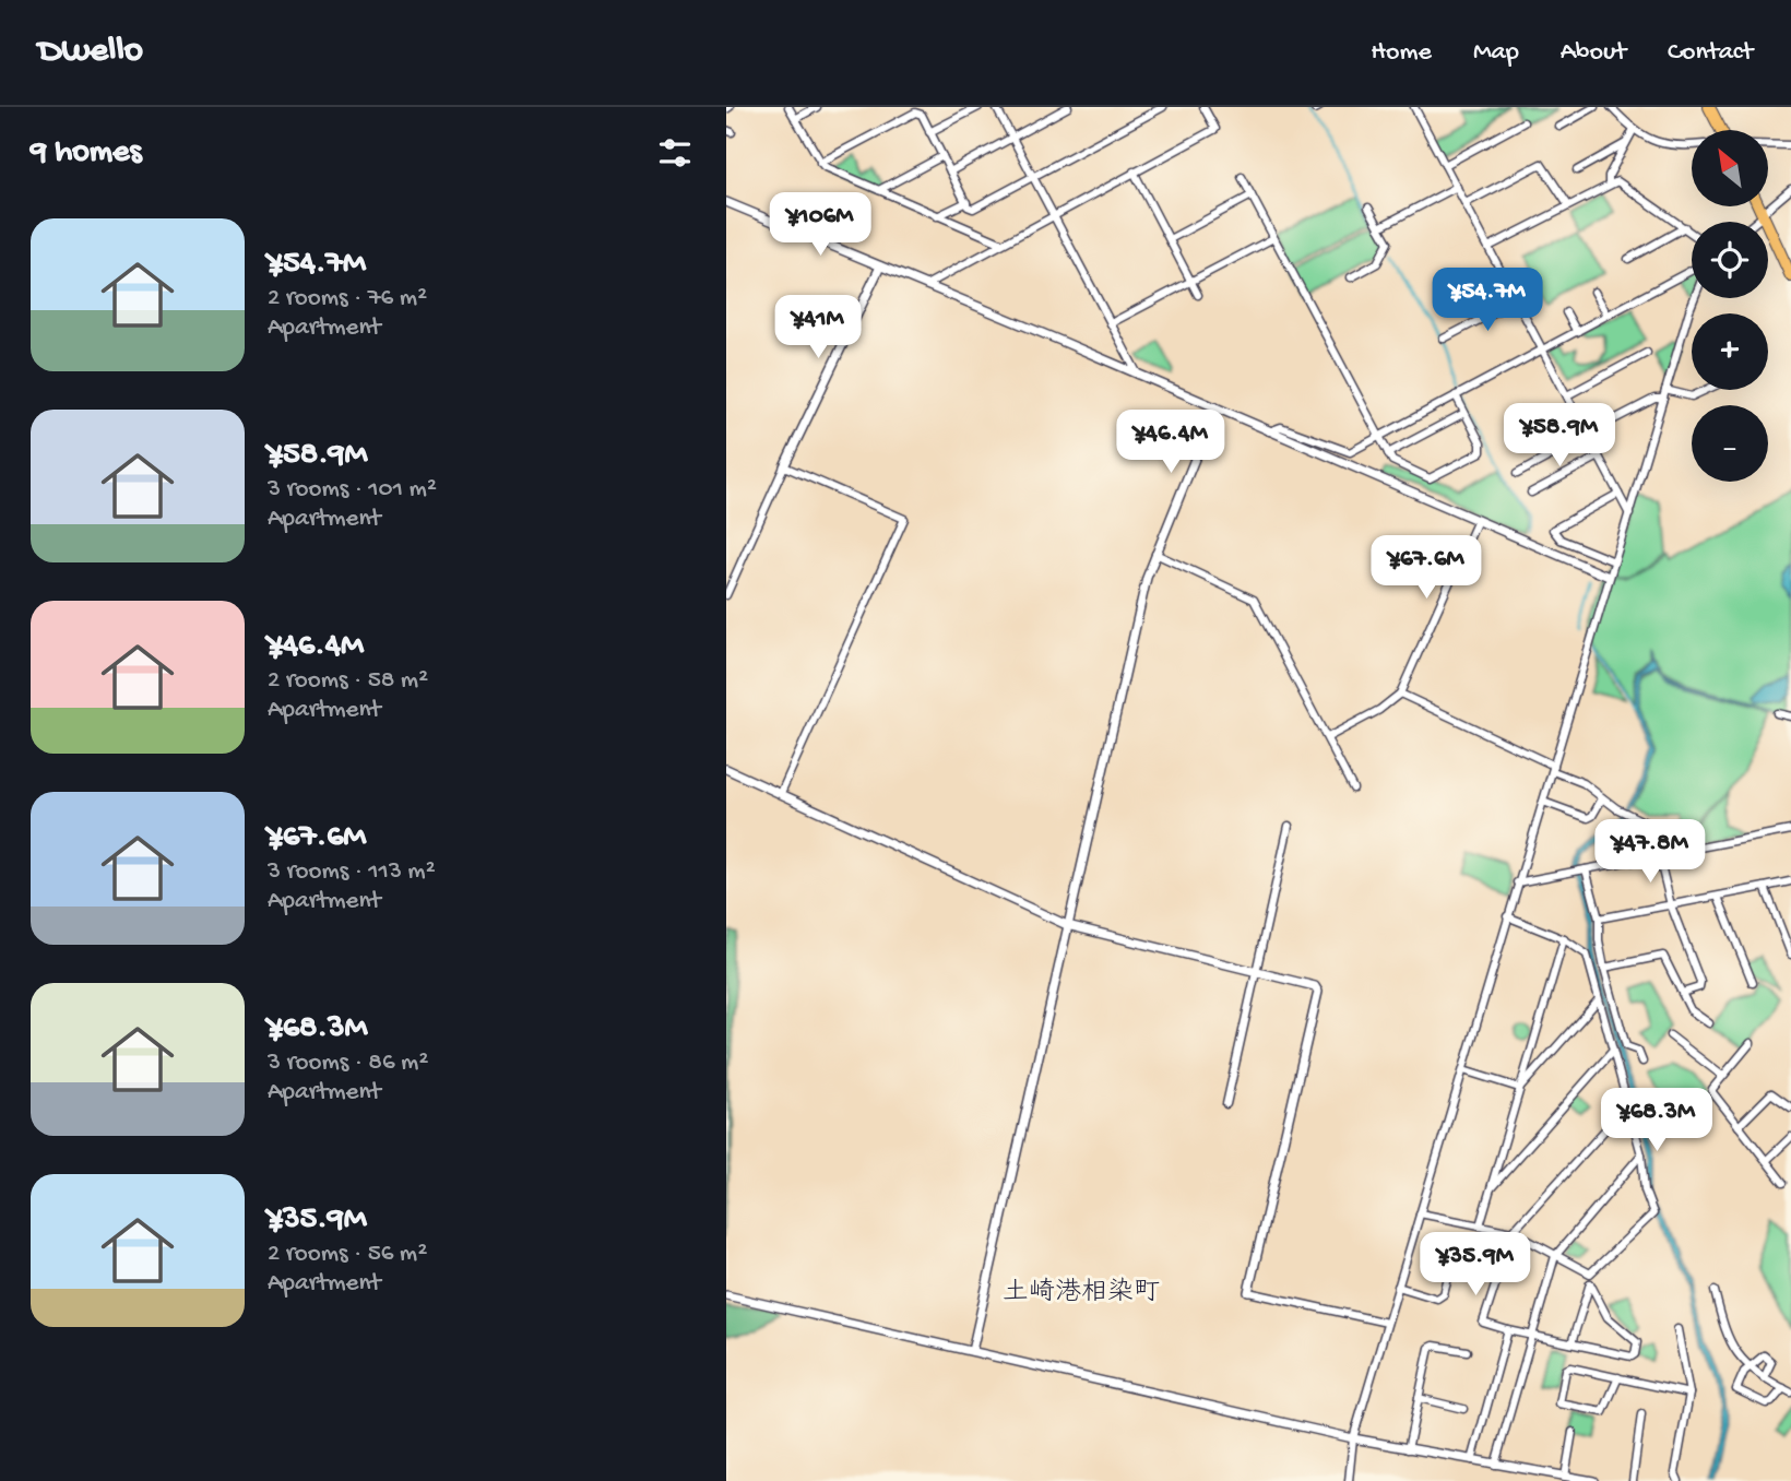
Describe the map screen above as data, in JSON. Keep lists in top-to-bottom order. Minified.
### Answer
{"districts":["土崎港相染町"],"north":"top left","page":{"header":"Dwello","nav":["Home","Map","About","Contact"],"heading":"9 homes","map_buttons":["+","−"],"price":["¥106M","¥54.7M","¥41M","¥58.9M","¥46.4M","¥67.6M","¥47.8M","¥68.3M","¥35.9M"],"list":[{"name":"¥54.7M","note":"2 rooms · 76 m² · Apartment"},{"name":"¥58.9M","note":"3 rooms · 101 m² · Apartment"},{"name":"¥46.4M","note":"2 rooms · 58 m² · Apartment"},{"name":"¥67.6M","note":"3 rooms · 113 m² · Apartment"},{"name":"¥68.3M","note":"3 rooms · 86 m² · Apartment"},{"name":"¥35.9M","note":"2 rooms · 56 m² · Apartment"}]}}
